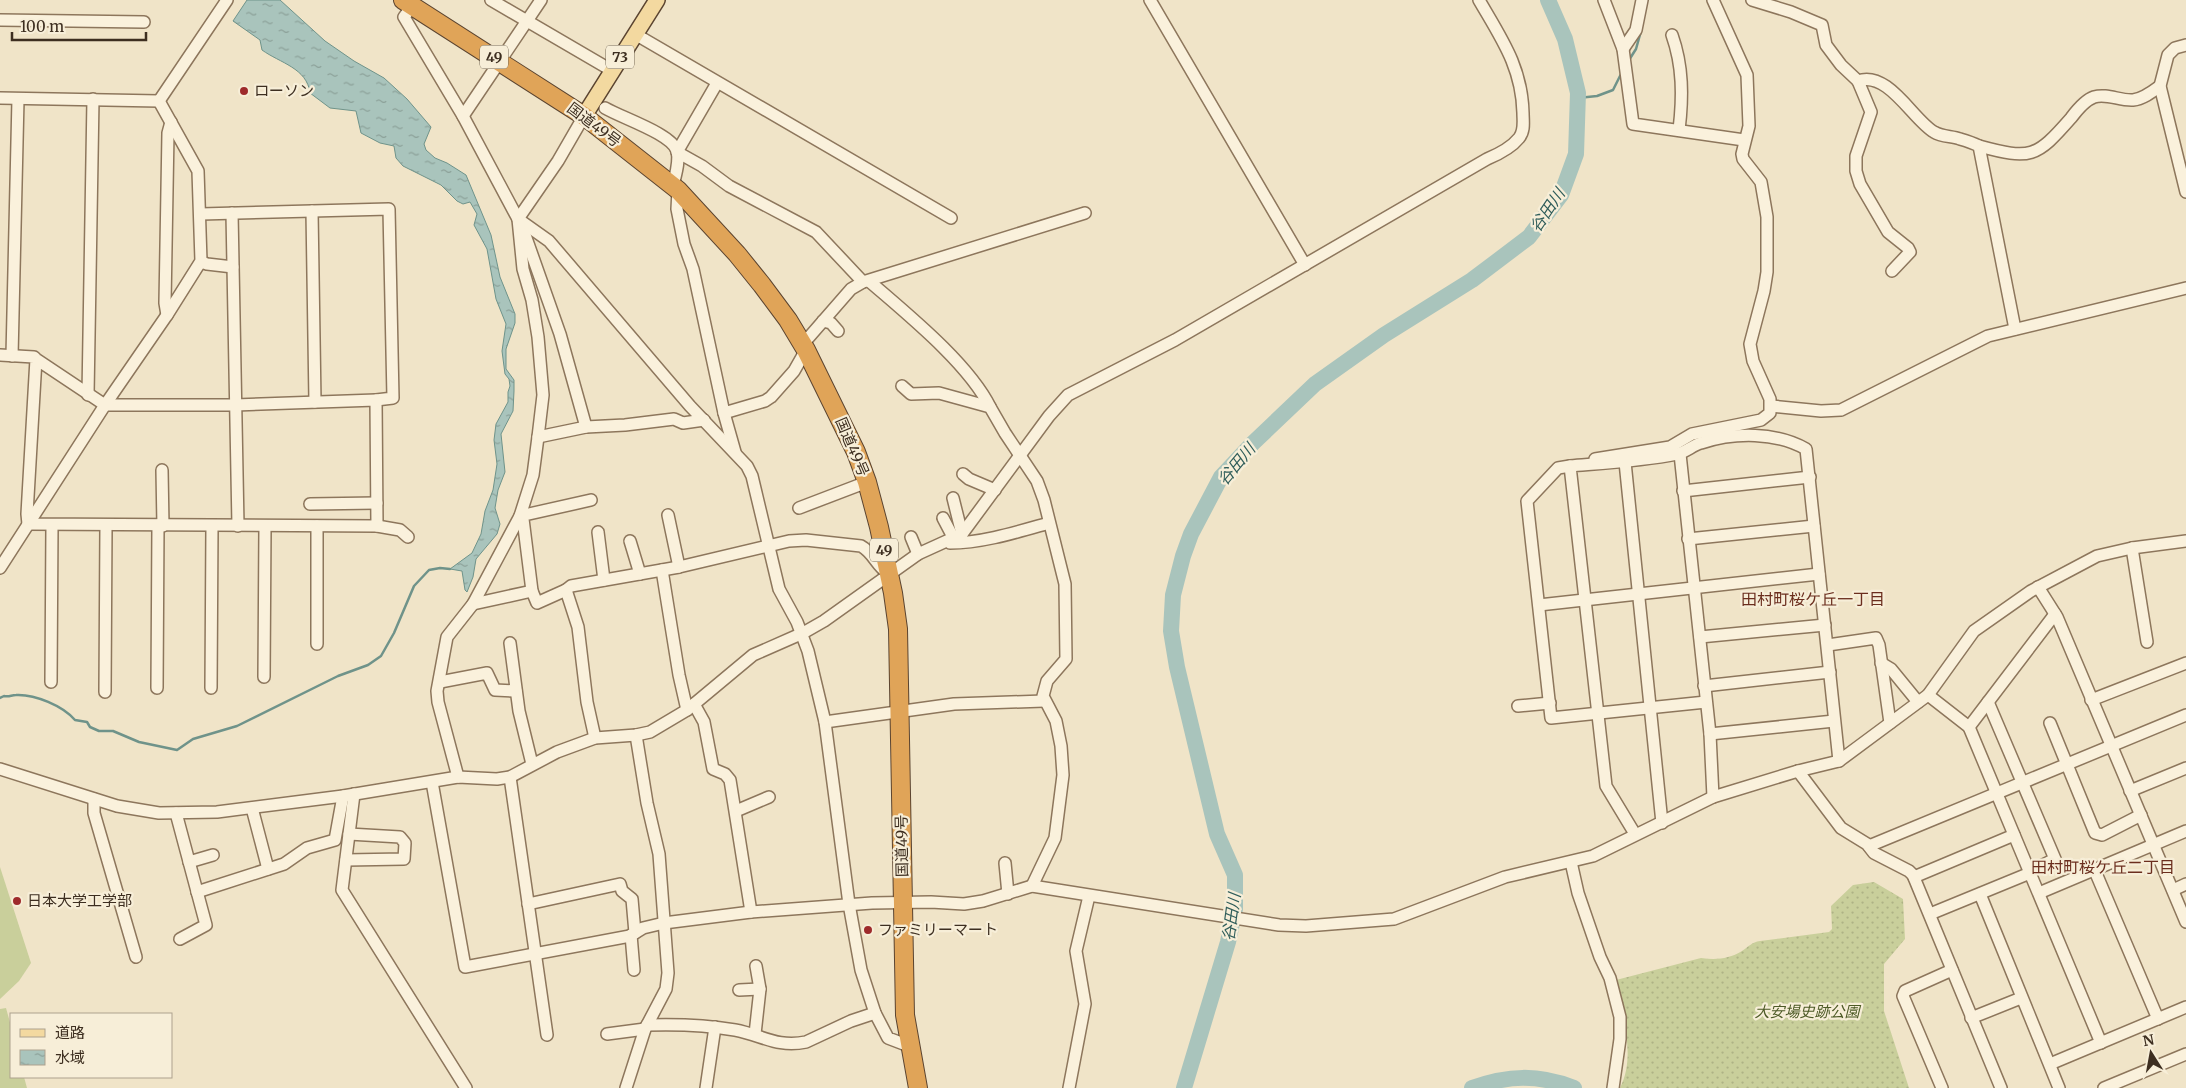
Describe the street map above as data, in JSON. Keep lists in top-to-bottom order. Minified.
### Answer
{"streets":{"highway":["49","国道49号"],"main road":["73"]},"crossings":[["73","国道49号"]],"districts":["田村町桜ケ丘一丁目","田村町桜ケ丘二丁目"],"water":["谷田川"],"parks":["大安場史跡公園"],"places":["ローソン","日本大学工学部","ファミリーマート"],"legend":["道路","水域"],"scale_bar":"100 m","north":"top"}
